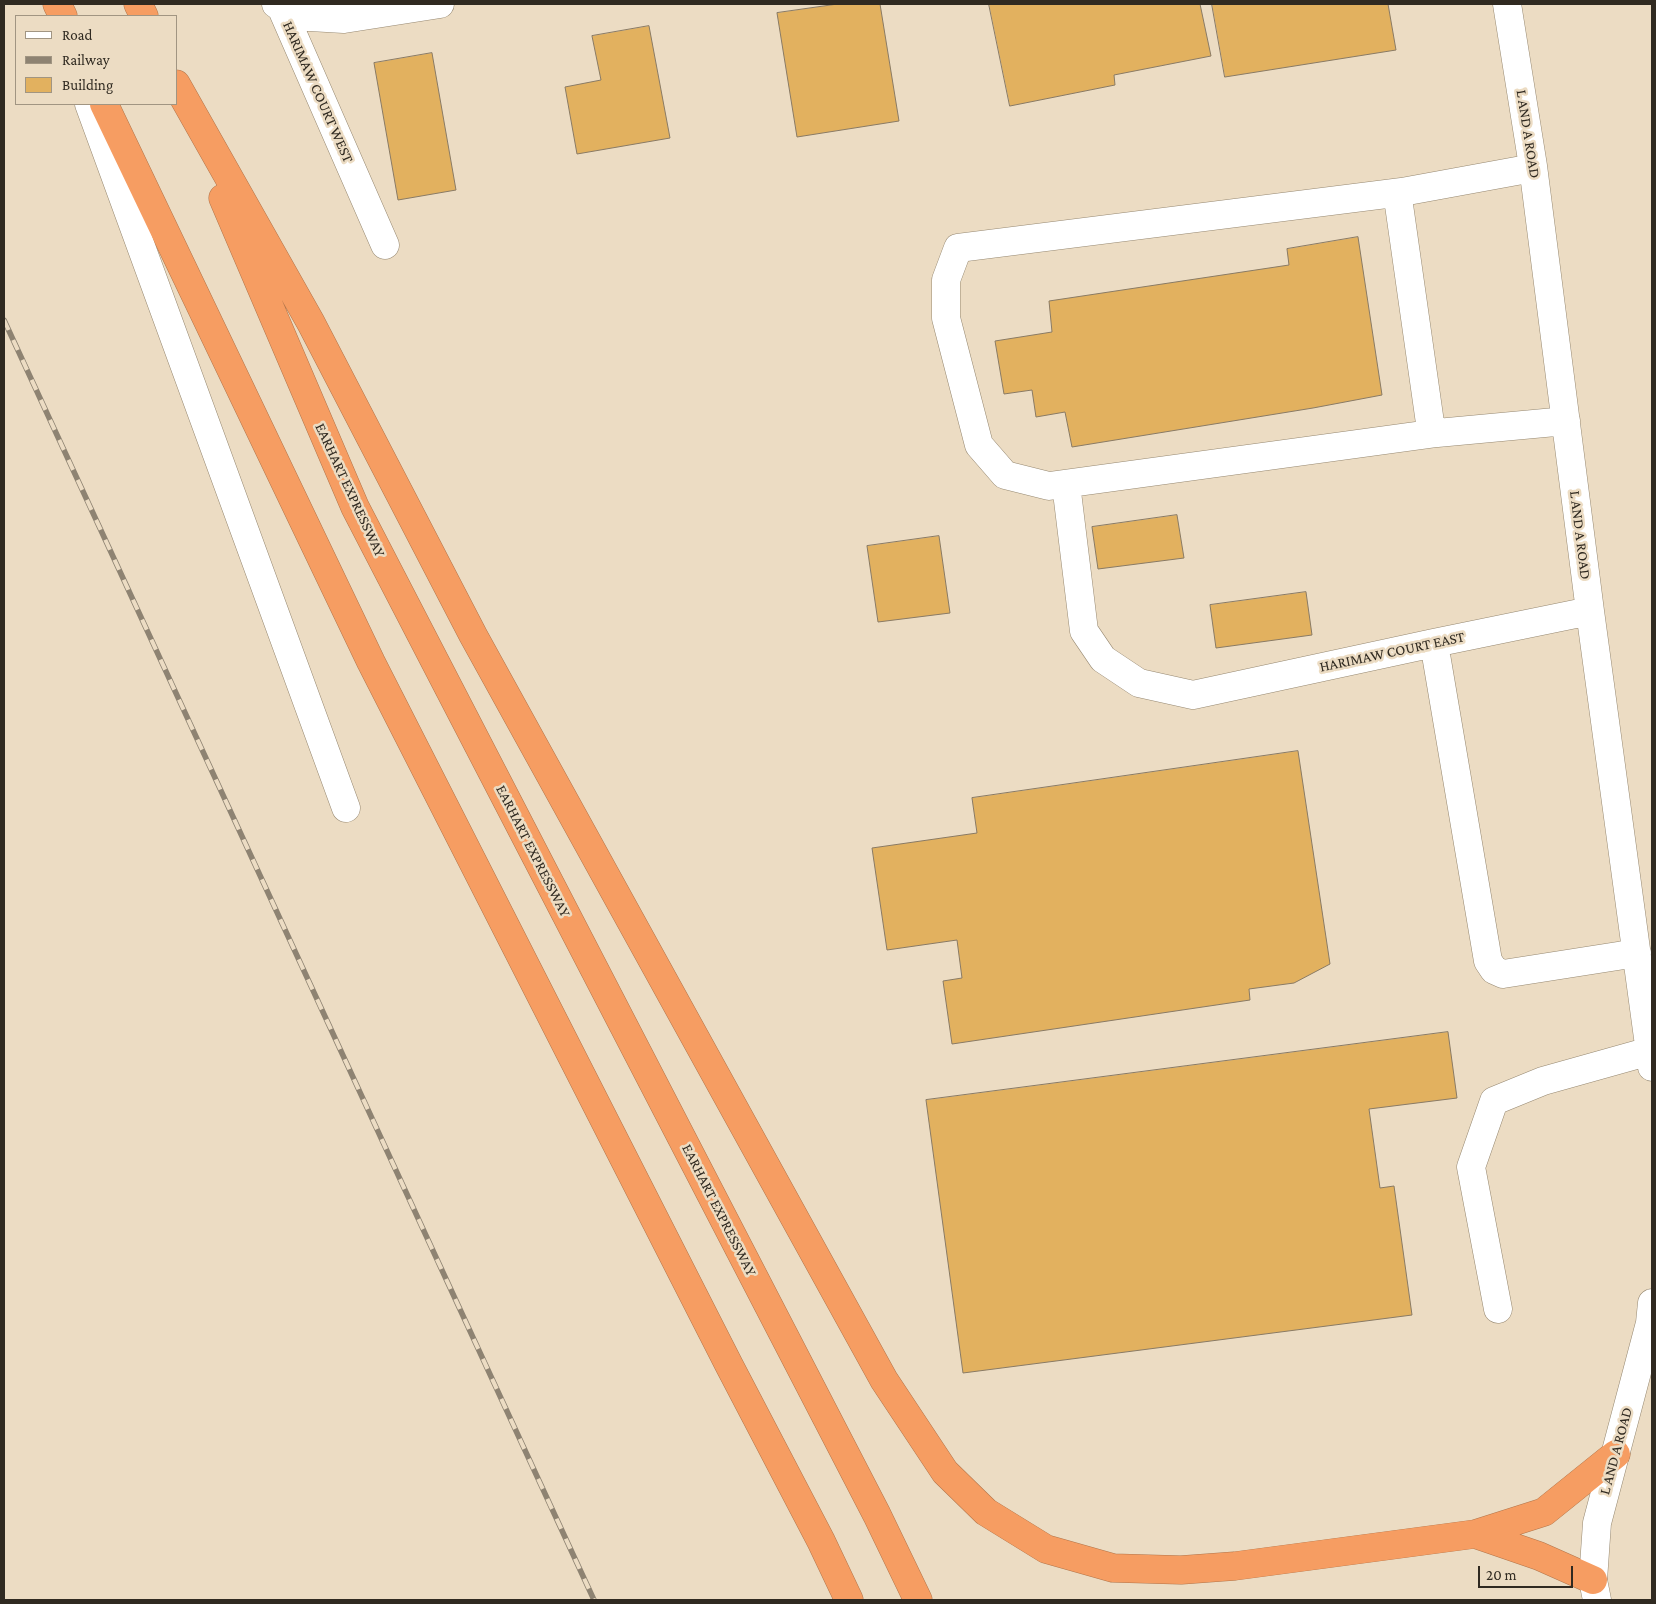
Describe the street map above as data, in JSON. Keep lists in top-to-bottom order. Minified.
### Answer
{"streets":{"highway":["EARHART EXPRESSWAY"],"street":["HARIMAW COURT WEST","L AND A ROAD","HARIMAW COURT EAST"]},"crossings":[["L AND A ROAD","HARIMAW COURT EAST"]],"legend":["Road","Railway","Building"],"scale_bar":"20 m"}
